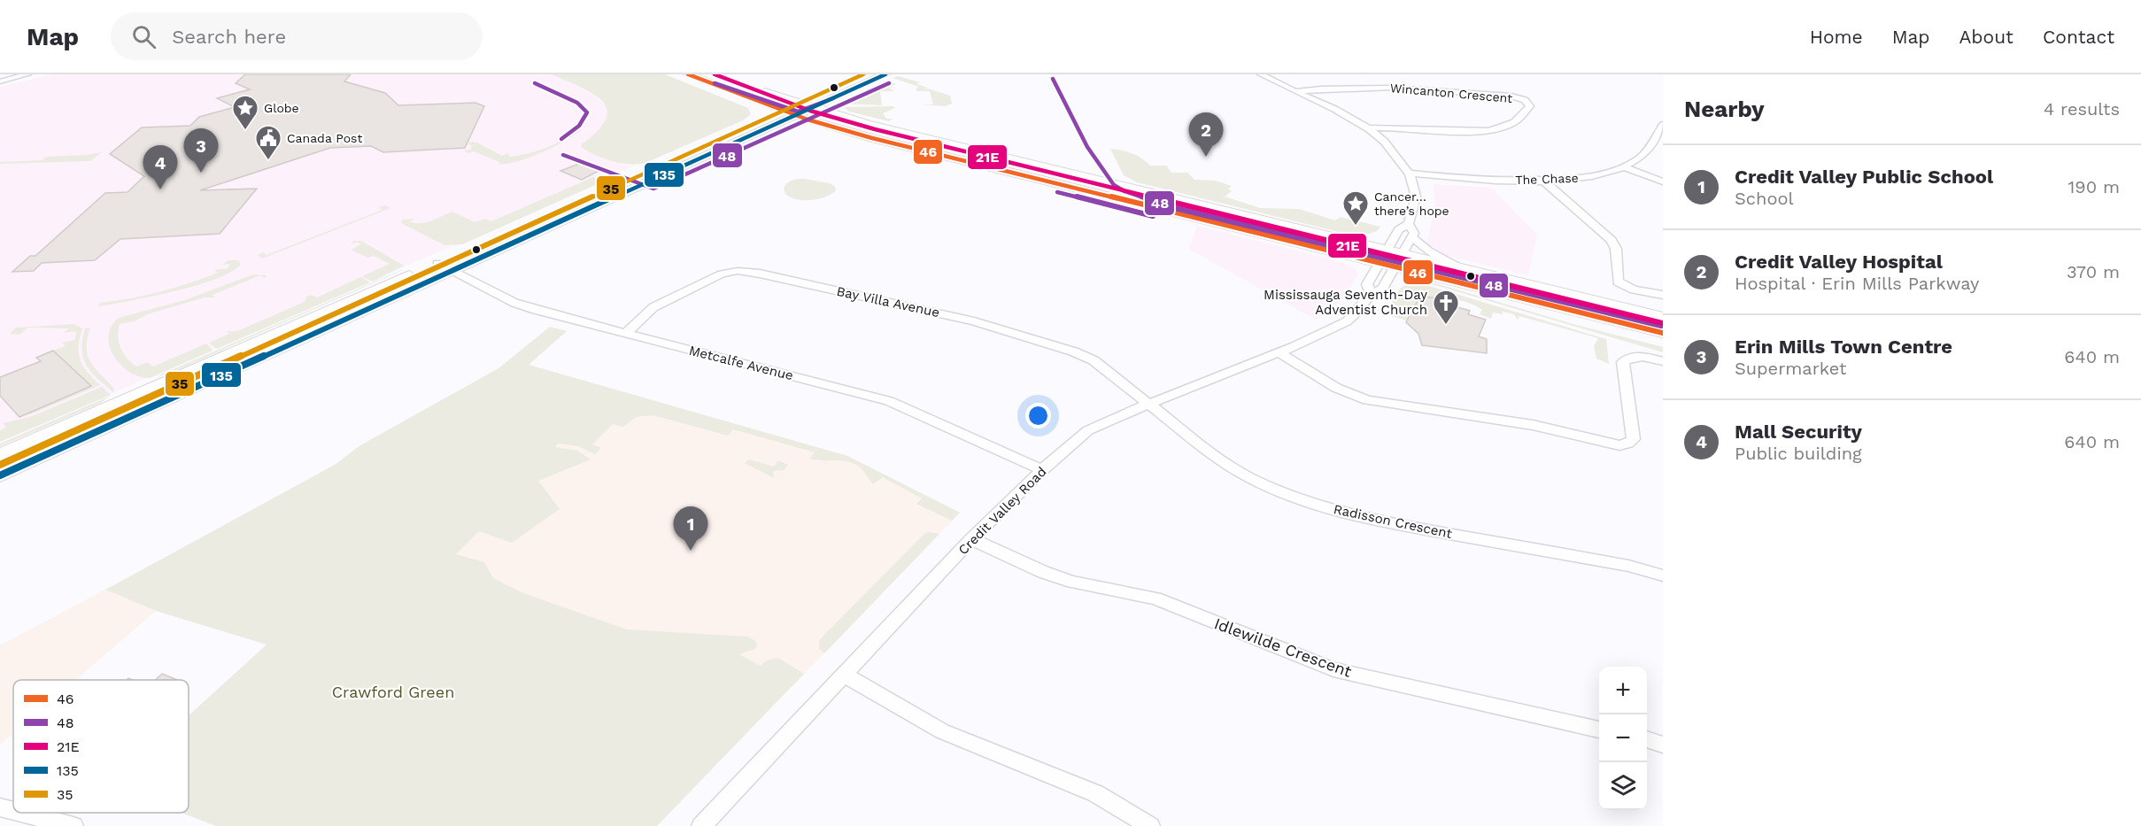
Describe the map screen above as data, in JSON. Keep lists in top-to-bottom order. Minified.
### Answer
{"streets":{"street":["Wincanton Crescent","The Chase","Bay Villa Avenue","Metcalfe Avenue","Credit Valley Road","Radisson Crescent","Idlewilde Crescent"]},"crossings":[["Bay Villa Avenue","Metcalfe Avenue"],["Bay Villa Avenue","Credit Valley Road"],["Bay Villa Avenue","Radisson Crescent"],["Metcalfe Avenue","Credit Valley Road"],["Credit Valley Road","Radisson Crescent"],["Credit Valley Road","Idlewilde Crescent"]],"parks":["Crawford Green"],"places":{"place":["Globe","Cancer… there’s hope"],"public building":["Canada Post"],"church":["Mississauga Seventh-Day Adventist Church"]},"lines":["transit line 46","transit line 21E","transit line 135","transit line 35","transit line 48"],"legend":["46","48","21E","135","35"],"page":{"header":"Map","search":"Search here","nav":["Home","Map","About","Contact"],"heading":["Nearby","4 results"],"pins":["2","3","4","1"],"list":[{"mark":"1","name":"Credit Valley Public School","note":"School","value":"190 m"},{"mark":"2","name":"Credit Valley Hospital","note":"Hospital · Erin Mills Parkway","value":"370 m"},{"mark":"3","name":"Erin Mills Town Centre","note":"Supermarket","value":"640 m"},{"mark":"4","name":"Mall Security","note":"Public building","value":"640 m"}],"map_buttons":["+","−"]}}
